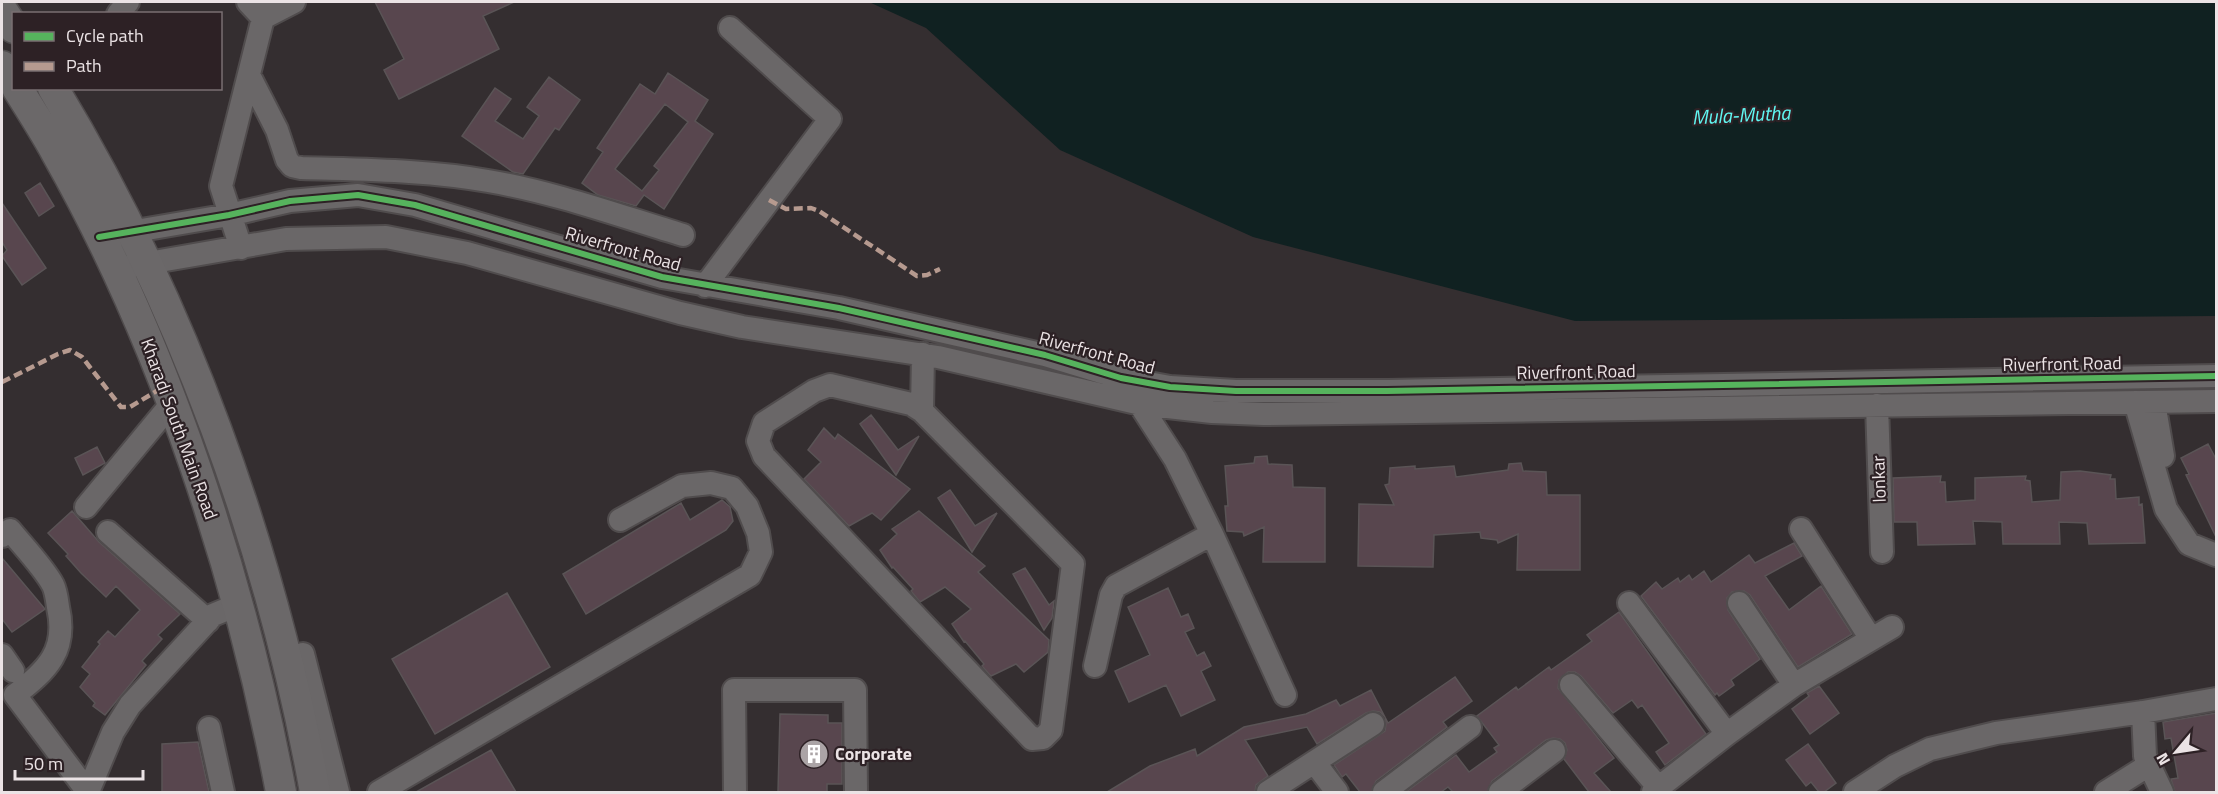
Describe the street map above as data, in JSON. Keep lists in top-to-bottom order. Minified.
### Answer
{"streets":{"main road":["Kharadi South Main Road"],"street":["Riverfront Road","lonkar"]},"crossings":[["Riverfront Road","Kharadi South Main Road"],["Riverfront Road","lonkar"]],"water":["Mula-Mutha"],"places":{"building":["Corporate"]},"legend":["Cycle path","Path"],"scale_bar":"50 m","north":"bottom left"}
